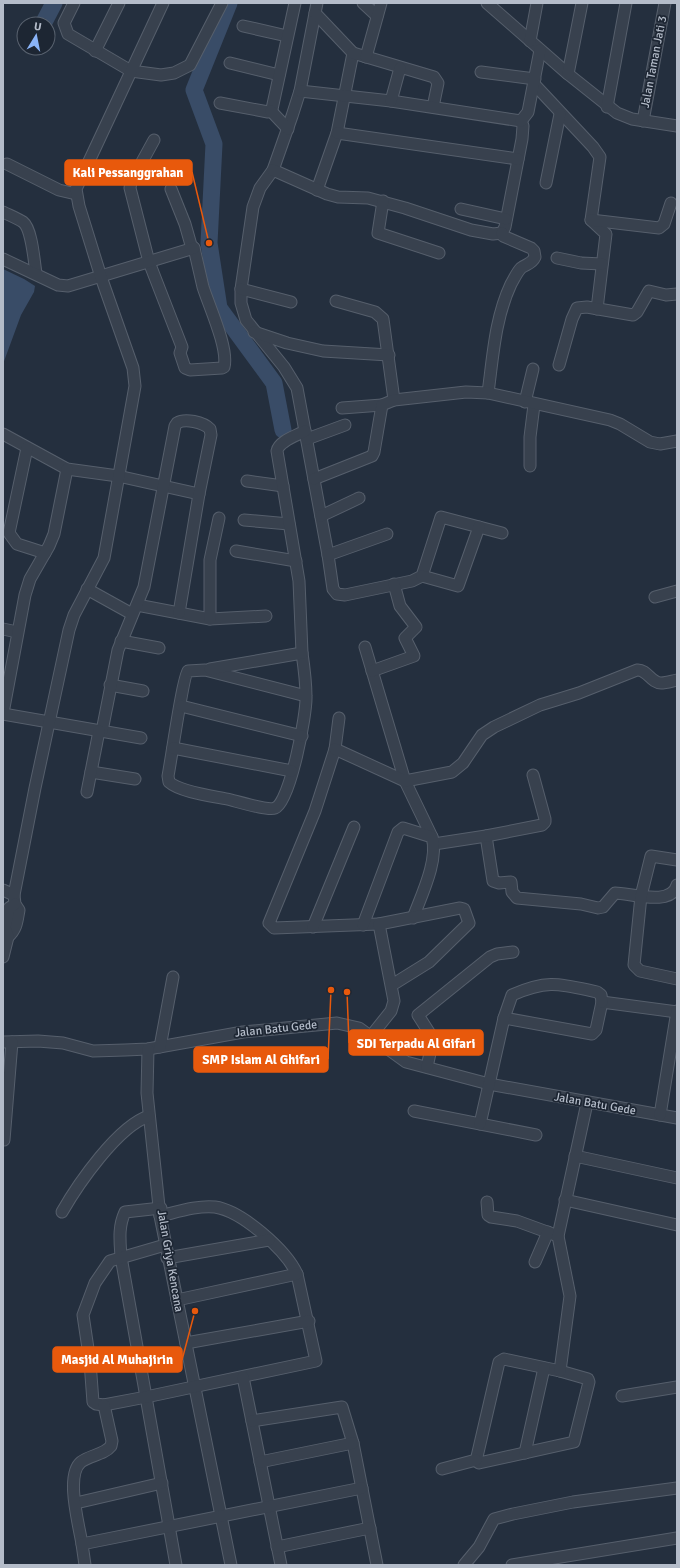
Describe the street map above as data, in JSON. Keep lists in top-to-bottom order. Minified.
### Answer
{"streets":{"street":["Jalan Taman Jati 3","Jalan Batu Gede","Jalan Griya Kencana"]},"crossings":[["Jalan Batu Gede","Jalan Griya Kencana"]],"places":["Kali Pessanggrahan","SMP Islam Al Ghifari","SDI Terpadu Al Gifari","Masjid Al Muhajirin"],"north":"top"}
